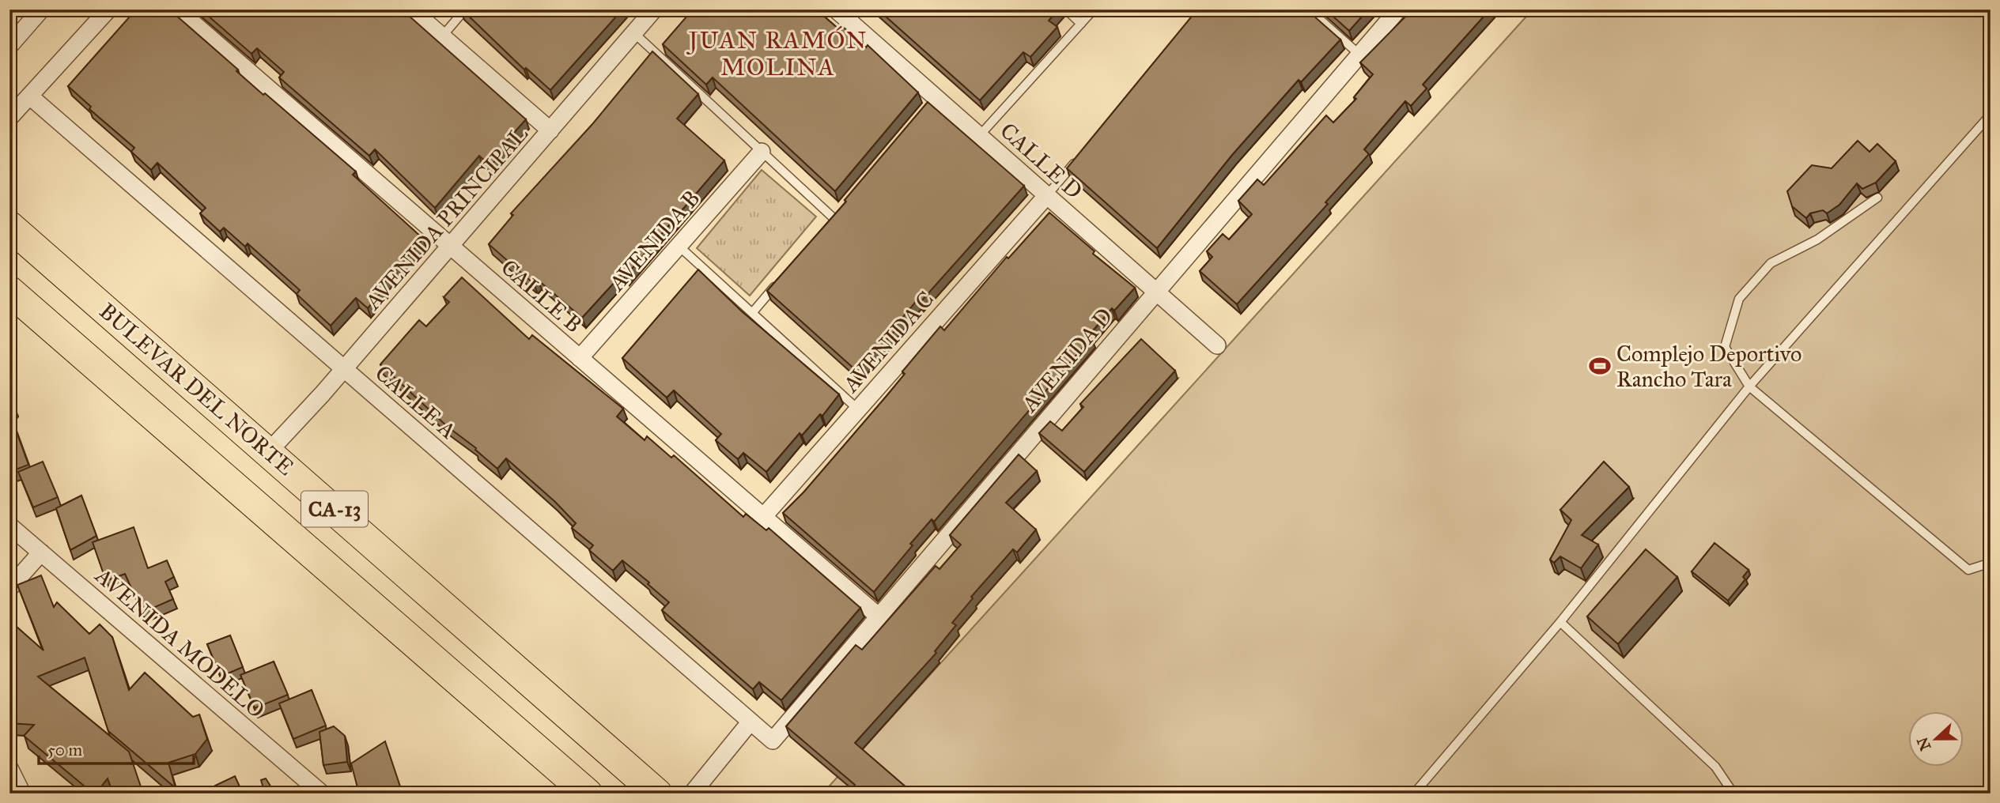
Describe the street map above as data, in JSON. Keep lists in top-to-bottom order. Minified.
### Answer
{"streets":{"highway":["BULEVAR DEL NORTE","CA-13"],"street":["CALLE D","AVENIDA PRINCIPAL","AVENIDA B","CALLE B","AVENIDA C","AVENIDA D","CALLE A","AVENIDA MODELO"]},"crossings":[["CALLE D","AVENIDA C"],["CALLE D","AVENIDA D"],["AVENIDA PRINCIPAL","CALLE B"],["AVENIDA PRINCIPAL","BULEVAR DEL NORTE"],["AVENIDA PRINCIPAL","CALLE A"],["AVENIDA B","CALLE B"],["CALLE B","AVENIDA C"],["CALLE B","AVENIDA D"],["AVENIDA D","CALLE A"]],"districts":["JUAN RAMÓN MOLINA"],"places":{"sports":["Complejo Deportivo Rancho Tara"]},"scale_bar":"50 m","north":"left"}
